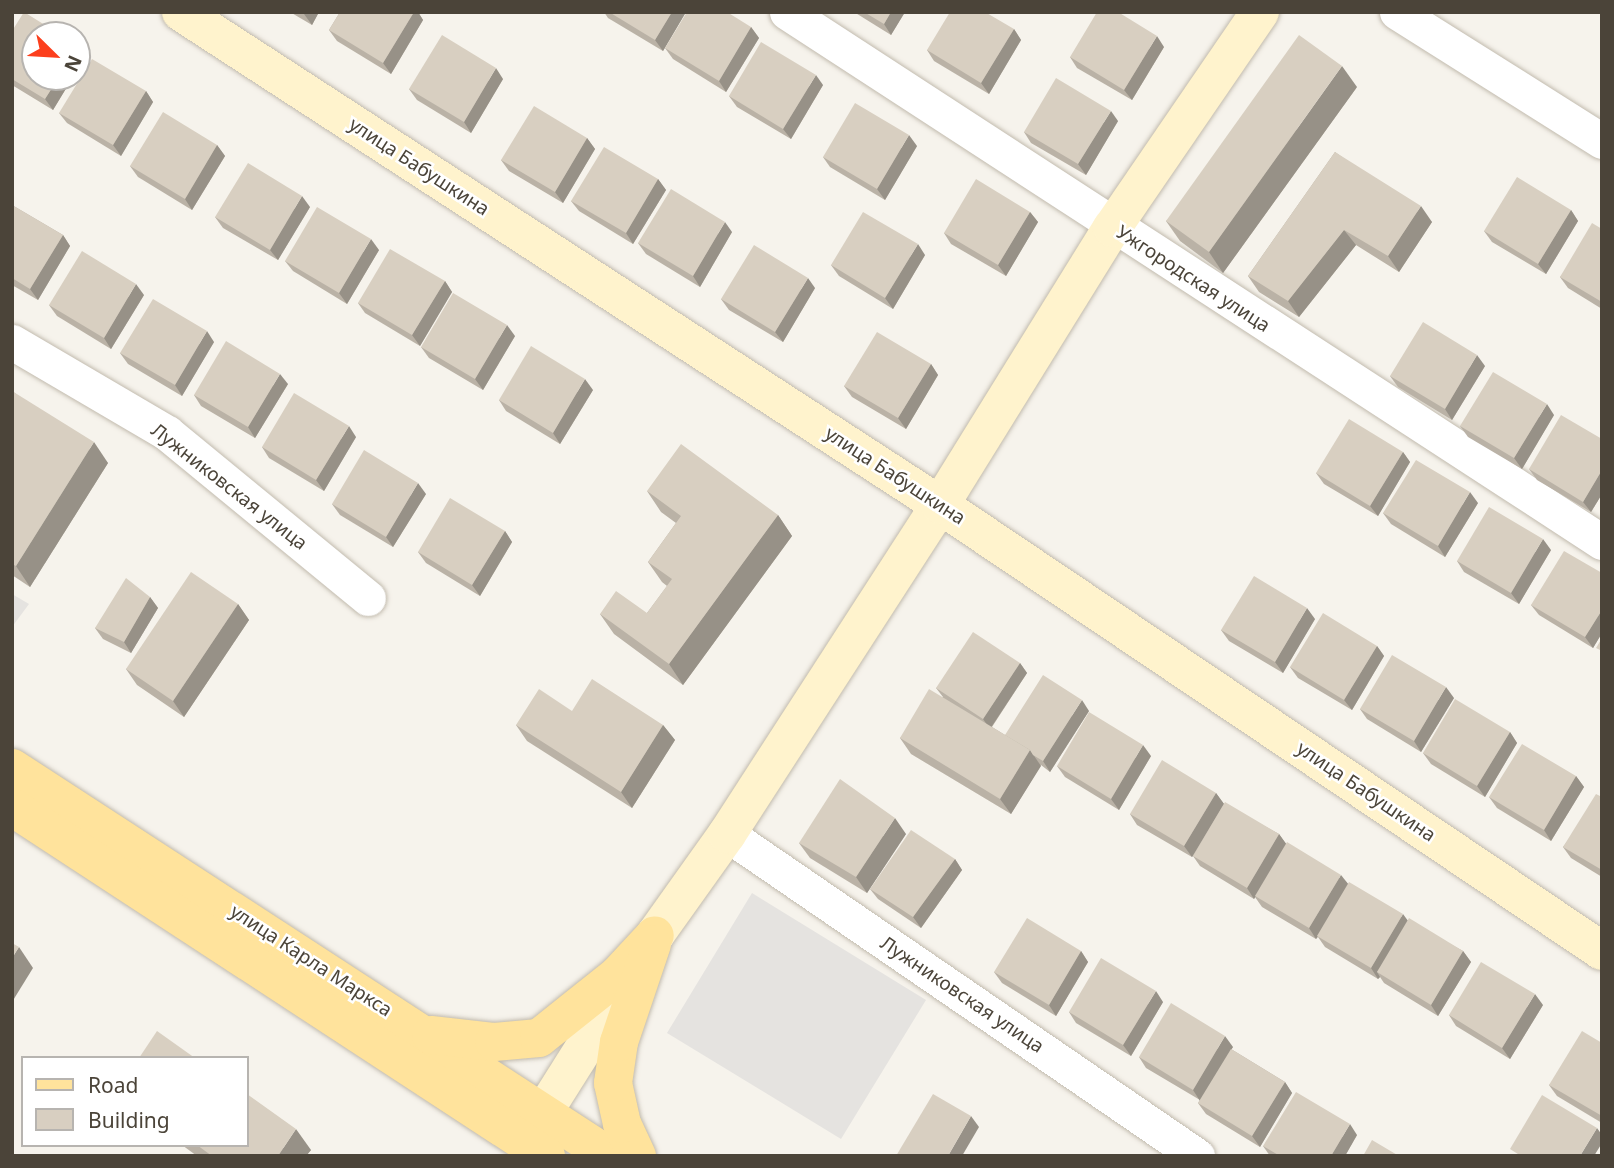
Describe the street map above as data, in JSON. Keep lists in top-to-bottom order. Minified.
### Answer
{"streets":{"main road":["улица Карла Маркса"],"street":["улица Бабушкина","Ужгородская улица","Лужниковская улица"]},"legend":["Road","Building"],"north":"bottom right"}
